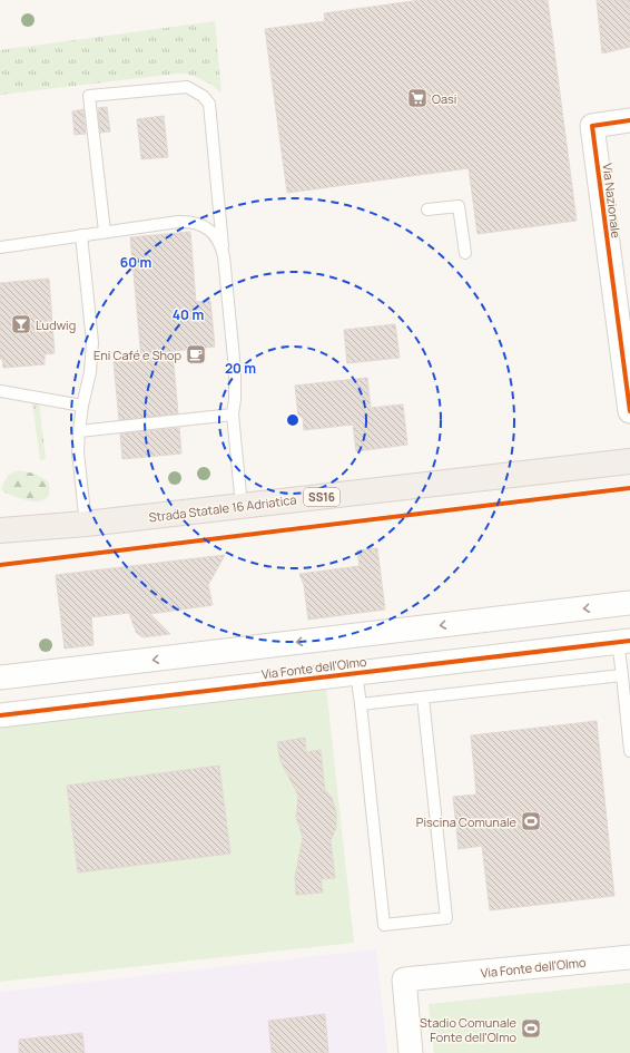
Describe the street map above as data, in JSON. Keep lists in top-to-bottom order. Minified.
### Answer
{"streets":{"main road":["SS16","Strada Statale 16 Adriatica"],"street":["Via Nazionale","Via Fonte dell'Olmo"]},"places":{"supermarket":["Oasi"],"bar":["Ludwig"],"cafe":["Eni Café e Shop"],"sports":["Piscina Comunale","Stadio Comunale Fonte dell'Olmo"]},"rings":["60 m","40 m","20 m"]}
